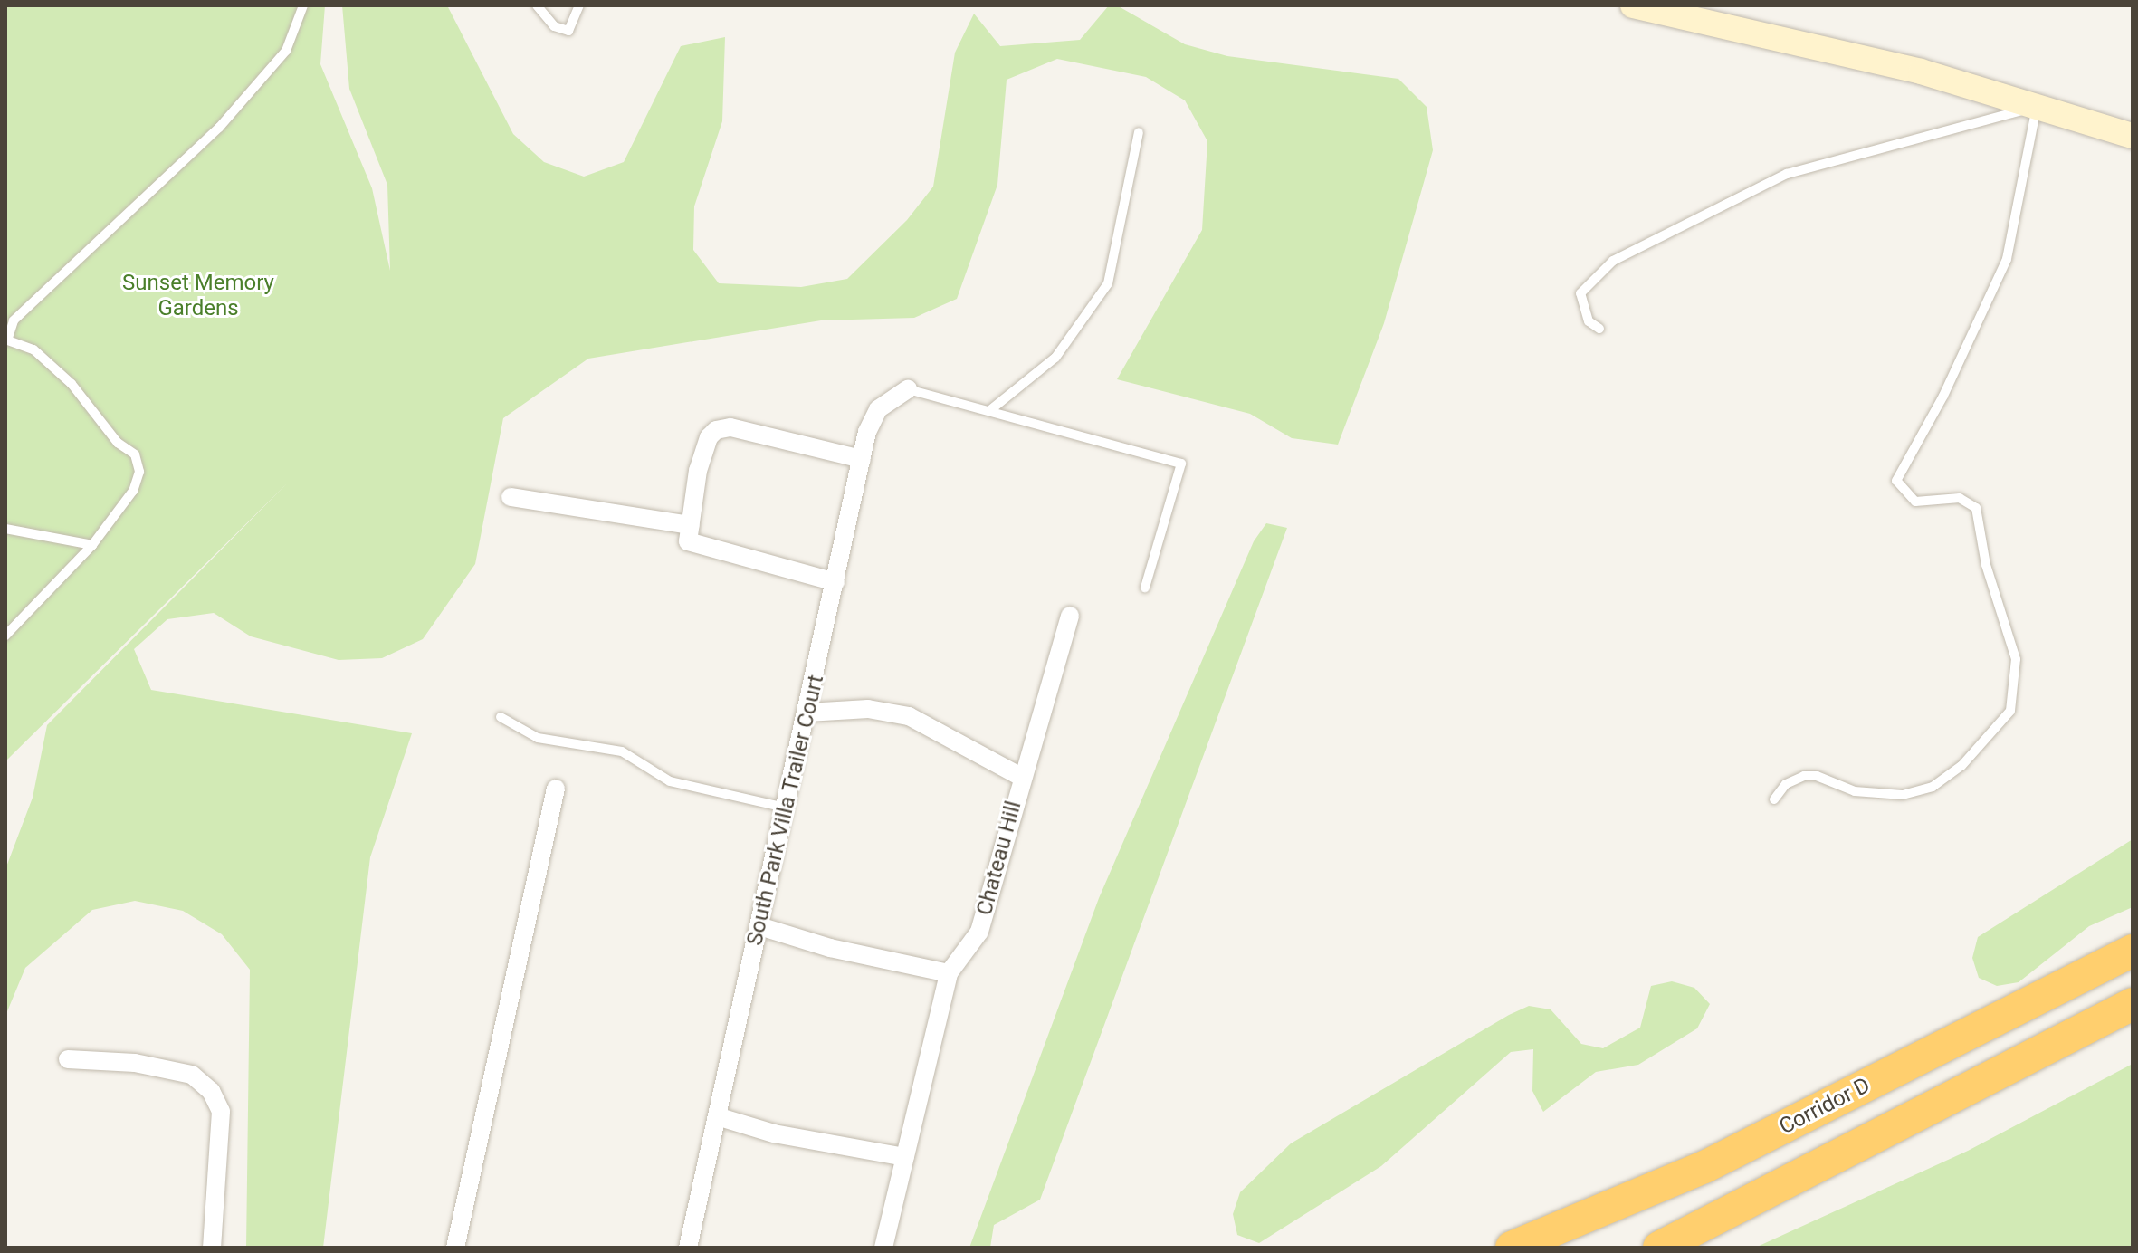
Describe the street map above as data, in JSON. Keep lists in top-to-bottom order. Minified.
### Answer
{"streets":{"highway":["Corridor D"],"street":["South Park Villa Trailer Court","Chateau Hill"]},"crossings":[["South Park Villa Trailer Court","Chateau Hill"]],"parks":["Sunset Memory Gardens"]}
